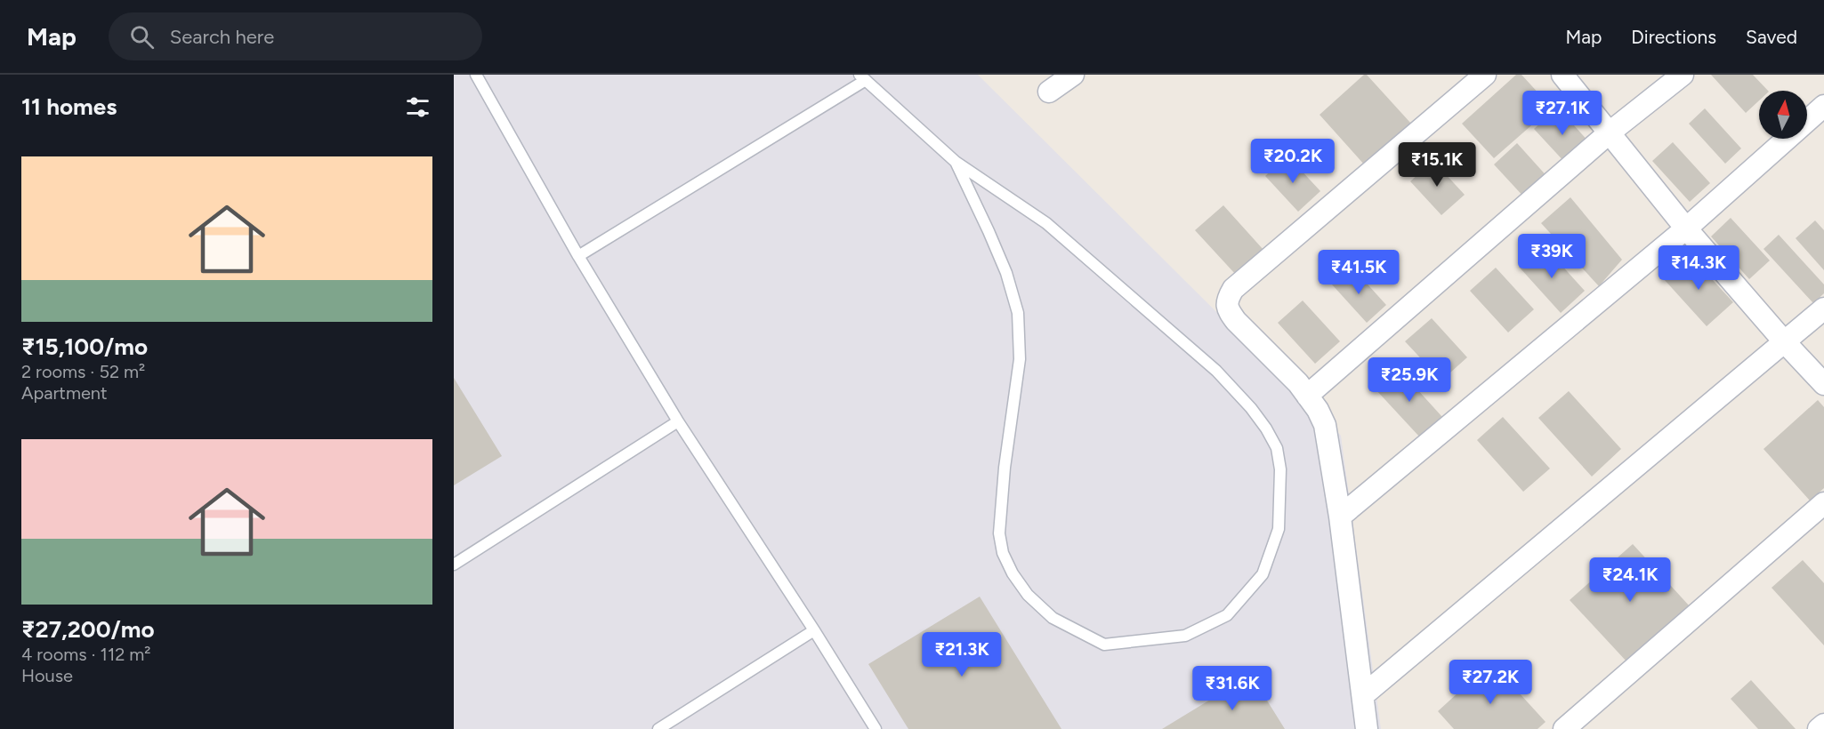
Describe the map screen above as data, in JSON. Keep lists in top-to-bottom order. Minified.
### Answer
{"north":"top","page":{"header":"Map","search":"Search here","nav":["Map","Directions","Saved"],"heading":"11 homes","price":["₹27.1K","₹20.2K","₹15.1K","₹39K","₹14.3K","₹41.5K","₹25.9K","₹24.1K","₹21.3K","₹27.2K","₹31.6K"],"list":[{"name":"₹15,100/mo","note":"2 rooms · 52 m² · Apartment"},{"name":"₹27,200/mo","note":"4 rooms · 112 m² · House"}]}}
